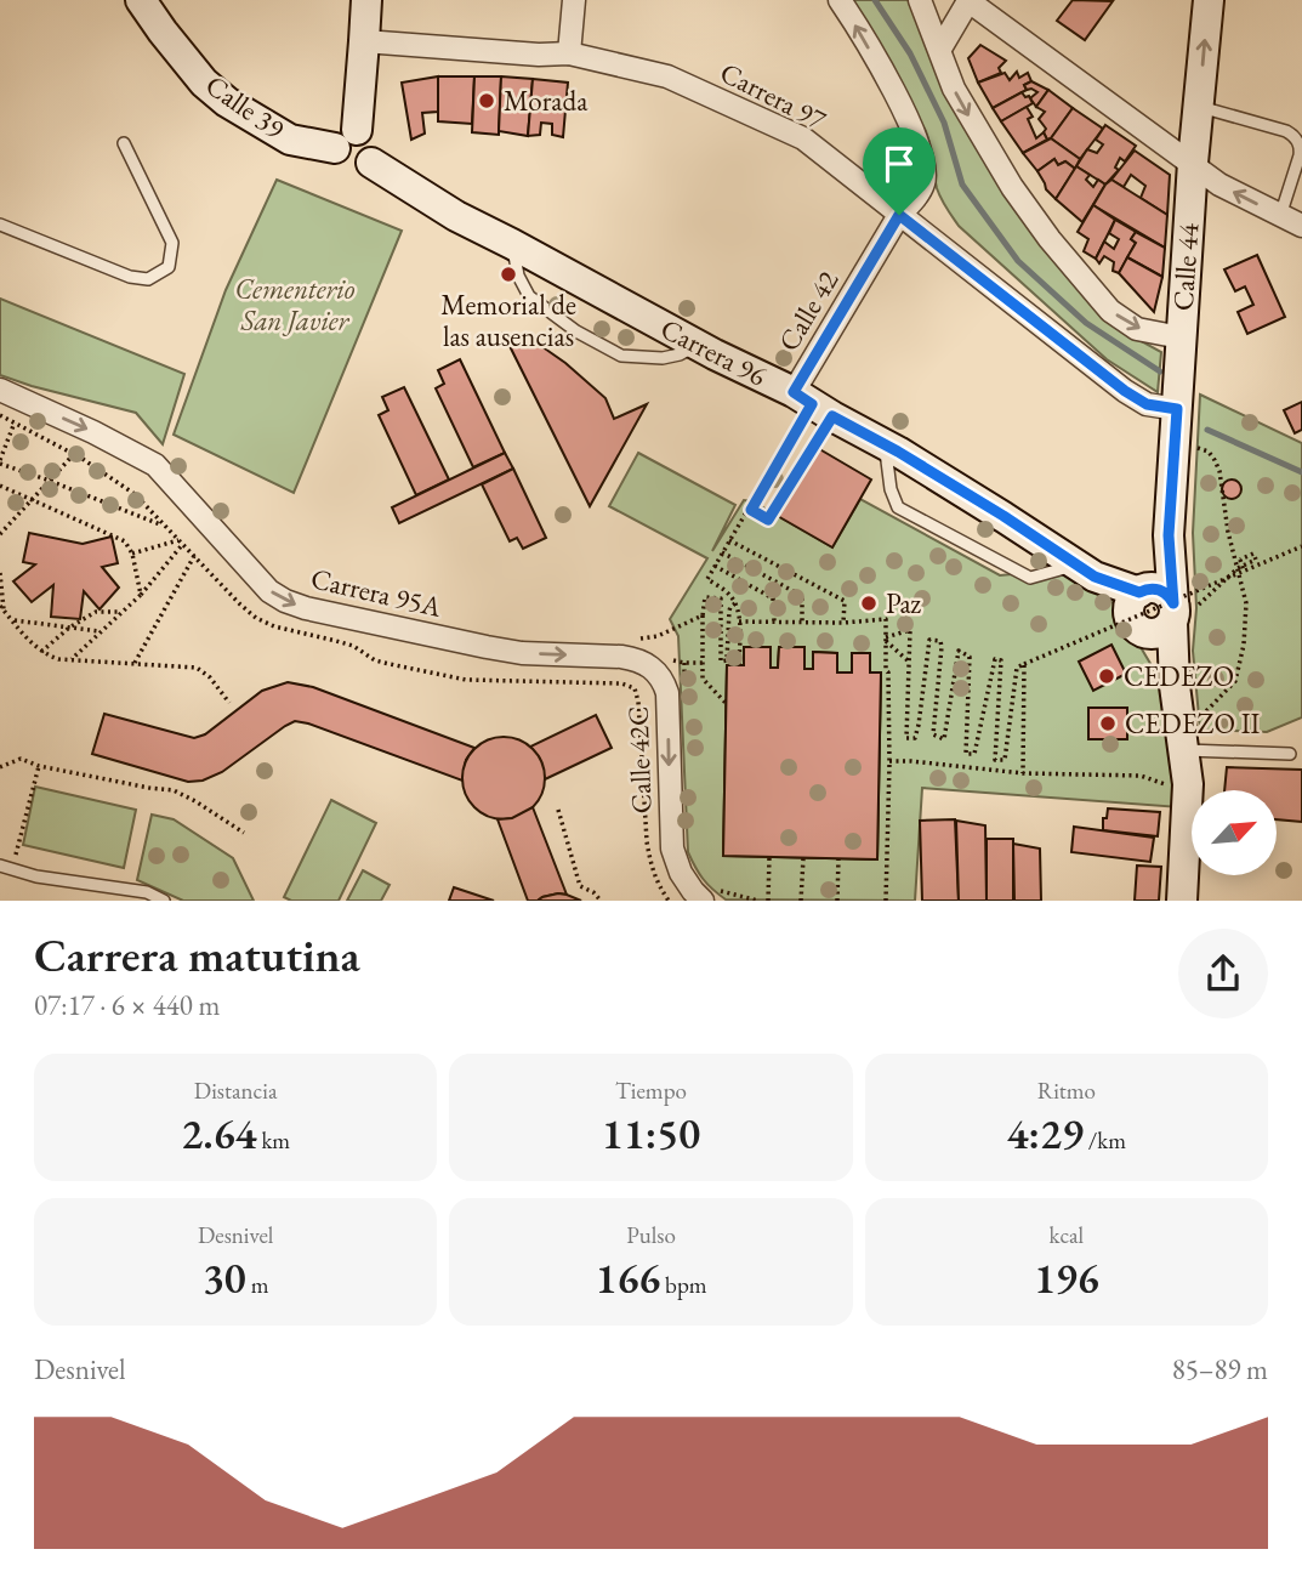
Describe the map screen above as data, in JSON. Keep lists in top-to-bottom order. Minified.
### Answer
{"streets":{"street":["Carrera 97","Calle 39","Calle 44","Calle 42","Carrera 96","Carrera 95A","Calle 42C"]},"crossings":[["Carrera 97","Calle 44"],["Carrera 97","Calle 42"],["Calle 39","Carrera 96"],["Calle 44","Carrera 96"],["Calle 42","Carrera 96"],["Carrera 95A","Calle 42C"]],"one_way":["Calle 42","Carrera 95A","Calle 42C"],"parks":["Cementerio San Javier"],"places":["Morada","Memorial de las ausencias","Paz","CEDEZO","CEDEZO II"],"north":"top right","page":{"heading":["Carrera matutina","07:17 · 6 × 440 m"],"stats":[["Distancia","2.64 km"],["Tiempo","11:50"],["Ritmo","4:29 /km"],["Desnivel","30 m"],["Pulso","166 bpm"],["kcal","196"]],"chart":["Desnivel","85–89 m"]}}
